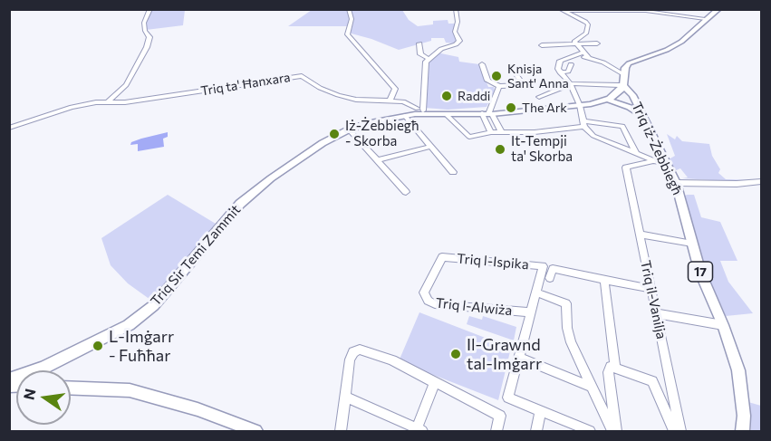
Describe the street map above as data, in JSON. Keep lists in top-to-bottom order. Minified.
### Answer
{"streets":{"main road":["Triq iż-Żebbiegħ","Triq Sir Temi Zammit","17"],"street":["Triq ta' Ħanxara","Triq l-Ispika","Triq il-Vanilja","Triq l-Alwiża"]},"crossings":[["Triq ta' Ħanxara","Triq Sir Temi Zammit"],["Triq iż-Żebbiegħ","Triq Sir Temi Zammit"],["Triq iż-Żebbiegħ","17"],["Triq Sir Temi Zammit","17"],["Triq l-Ispika","Triq l-Alwiża"]],"places":["Knisja Sant' Anna","Raddi","The Ark","Iż-Żebbiegħ - Skorba","It-Tempji ta' Skorba","L-Imġarr - Fuħħar","Il-Grawnd tal-Imġarr"],"north":"left"}
